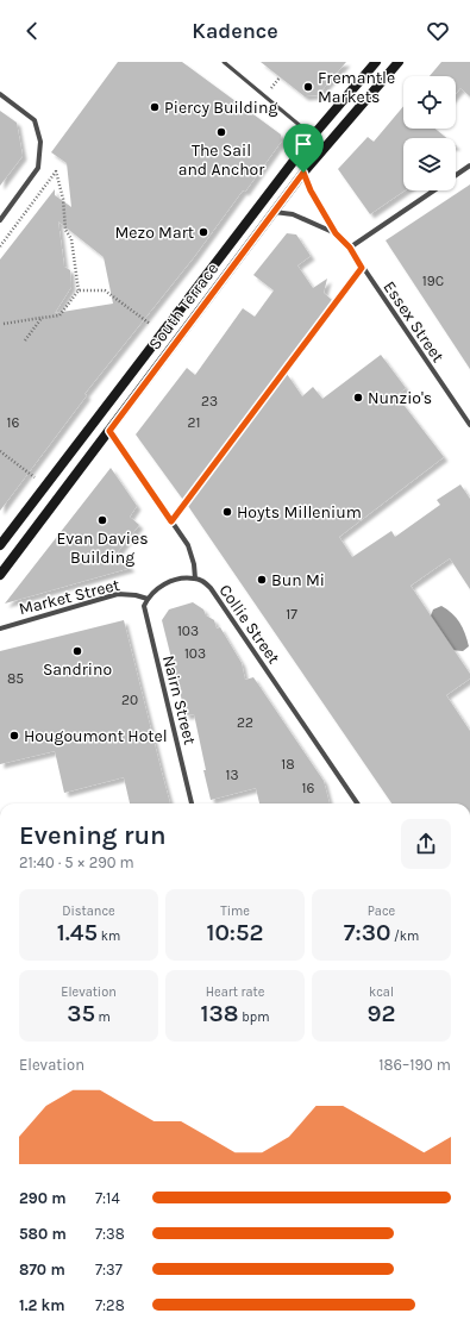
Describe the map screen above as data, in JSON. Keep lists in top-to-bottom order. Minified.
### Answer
{"streets":{"street":["South Terrace","Essex Street","Market Street","Collie Street","Nairn Street"]},"crossings":[["South Terrace","Essex Street"],["South Terrace","Collie Street"],["Market Street","Nairn Street"]],"places":["Fremantle Markets","Piercy Building","The Sail and Anchor","Mezo Mart","Nunzio's","Hoyts Millenium","Evan Davies Building","Bun Mi","Sandrino","Hougoumont Hotel"],"house_numbers":["19C","23","16","21","17","103","103","85","20","22","18","13","16"],"page":{"header":"Kadence","heading":["Evening run","21:40 · 5 × 290 m"],"stats":[["Distance","1.45 km"],["Time","10:52"],["Pace","7:30 /km"],["Elevation","35 m"],["Heart rate","138 bpm"],["kcal","92"]],"chart":["Elevation","186–190 m"],"list":[{"name":"290 m","note":"7:14"},{"name":"580 m","note":"7:38"},{"name":"870 m","note":"7:37"},{"name":"1.2 km","note":"7:28"}]}}
